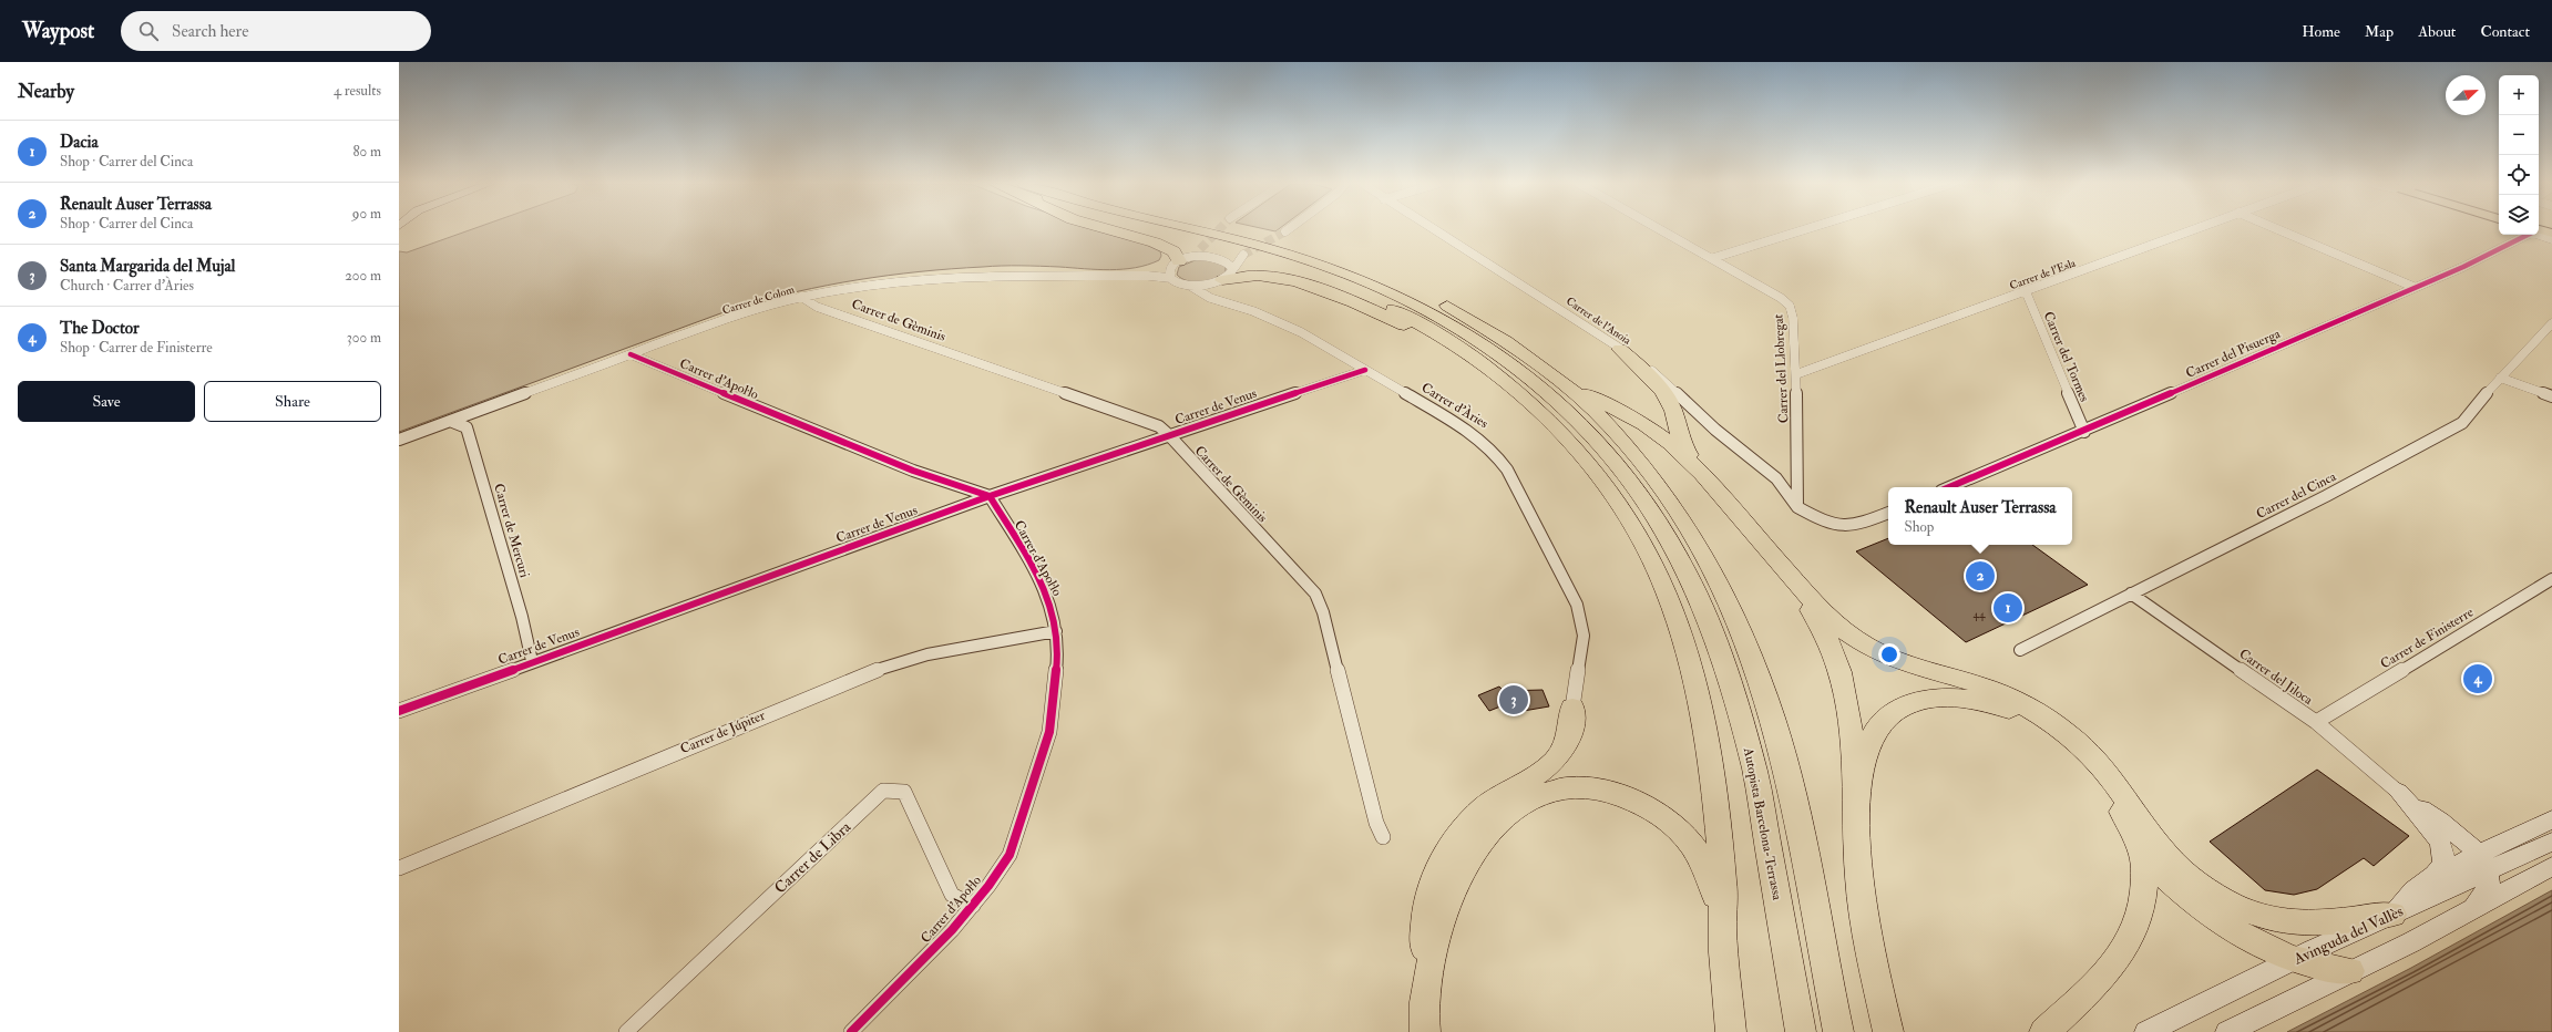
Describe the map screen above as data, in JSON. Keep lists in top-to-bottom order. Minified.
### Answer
{"streets":{"highway":["Autopista Barcelona-Terrassa"],"main road":["Avinguda del Vallès"],"street":["Carrer de l'Esla","Carrer de Colom","Carrer de Gèminis","Carrer de l'Anoia","Carrer del Pisuerga","Carrer del Tormes","Carrer del Llobregat","Carrer d'Apol·lo","Carrer d'Àries","Carrer de Venus","Carrer del Cinca","Carrer de Mercuri","Carrer de Finisterre","Carrer del Jiloca","Carrer de Júpiter","Carrer de Libra"]},"crossings":[["Carrer de l'Esla","Carrer del Tormes"],["Carrer de l'Esla","Carrer del Llobregat"],["Carrer de Colom","Carrer de Gèminis"],["Carrer de Colom","Carrer d'Apol·lo"],["Carrer de Colom","Carrer d'Àries"],["Carrer de Colom","Carrer de Mercuri"],["Carrer de Gèminis","Carrer de Venus"],["Carrer de l'Anoia","Carrer del Llobregat"],["Carrer del Pisuerga","Carrer del Tormes"],["Carrer d'Apol·lo","Carrer de Venus"],["Carrer d'Apol·lo","Carrer de Júpiter"],["Carrer d'Apol·lo","Carrer de Libra"],["Carrer d'Àries","Carrer de Venus"],["Carrer de Venus","Carrer de Mercuri"],["Carrer del Cinca","Carrer del Jiloca"],["Carrer de Finisterre","Carrer del Jiloca"]],"house_numbers":["44"],"north":"top right","page":{"header":"Waypost","search":"Search here","nav":["Home","Map","About","Contact"],"heading":["Nearby","4 results"],"map_buttons":["+","−"],"list":[{"mark":"1","name":"Dacia","note":"Shop · Carrer del Cinca","value":"80 m"},{"mark":"2","name":"Renault Auser Terrassa","note":"Shop · Carrer del Cinca","value":"90 m"},{"mark":"3","name":"Santa Margarida del Mujal","note":"Church · Carrer d'Àries","value":"200 m"},{"mark":"4","name":"The Doctor","note":"Shop · Carrer de Finisterre","value":"300 m"}],"buttons":["Save","Share"],"popup":["Renault Auser Terrassa","Shop"],"pins":["2","1","4","3"]}}
